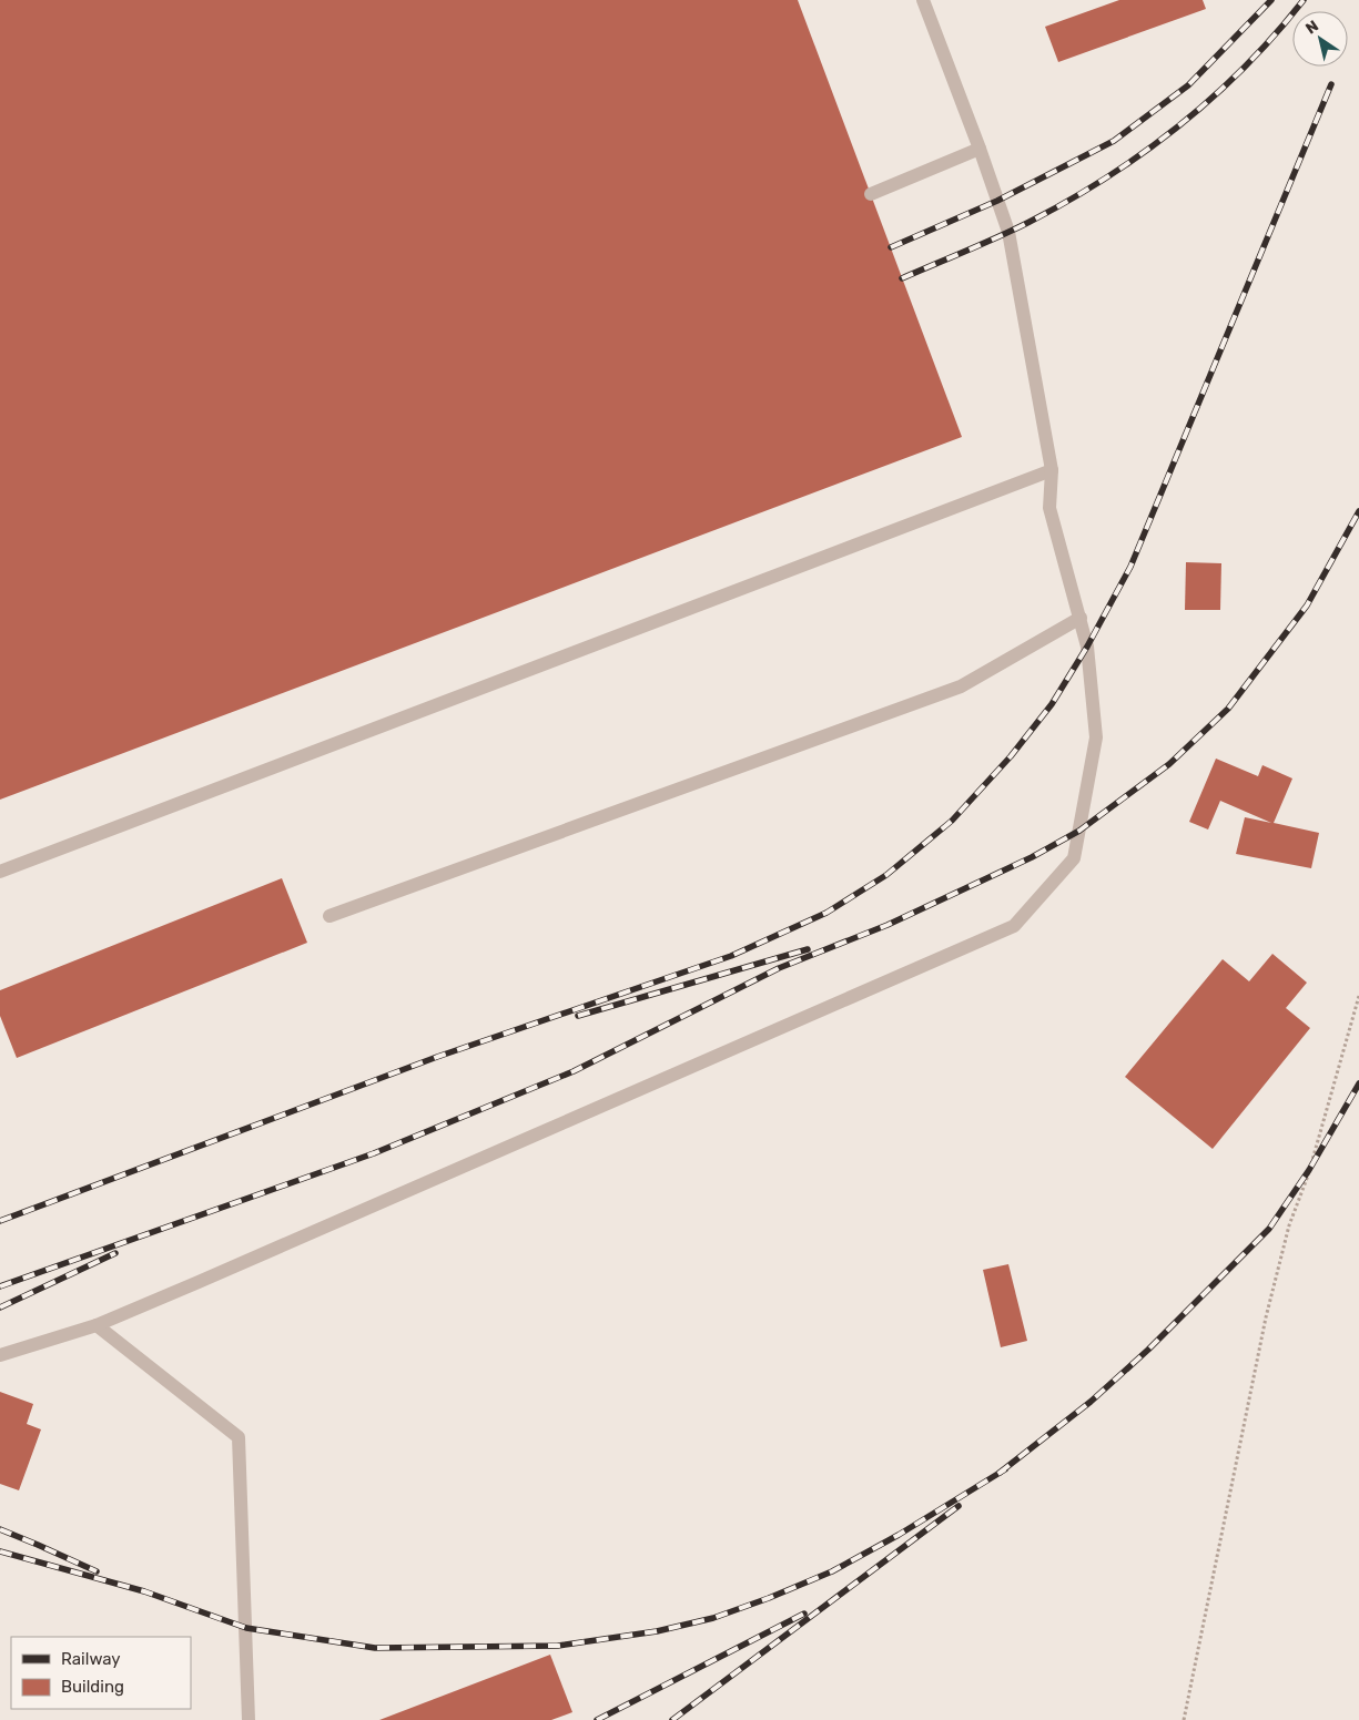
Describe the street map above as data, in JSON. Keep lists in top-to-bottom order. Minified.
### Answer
{"legend":["Railway","Building"],"north":"top left"}
